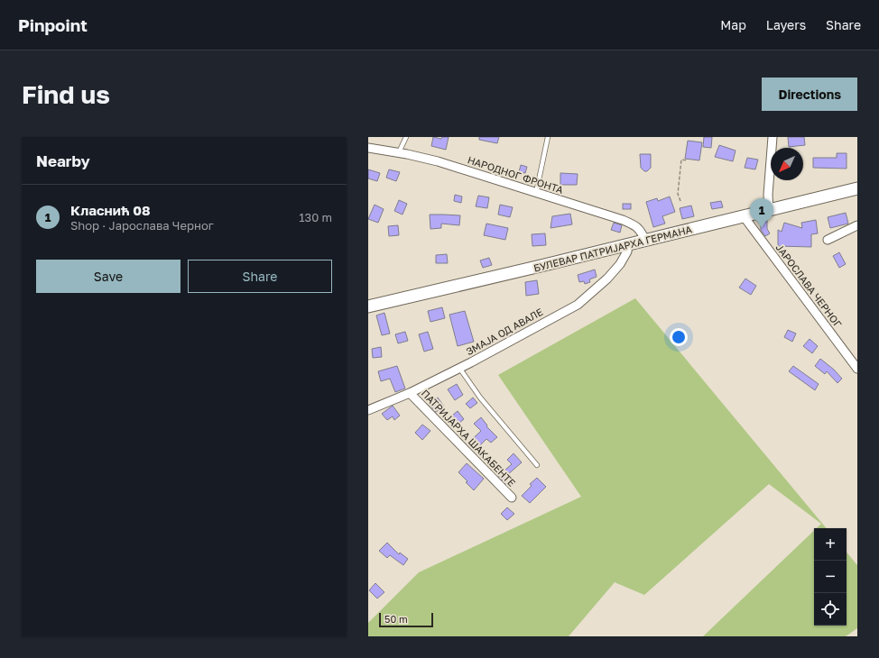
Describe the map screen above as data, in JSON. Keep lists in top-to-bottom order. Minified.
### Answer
{"streets":{"main road":["БУЛЕВАР ПАТРИЈАРХА ГЕРМАНА"],"street":["НАРОДНОГ ФРОНТА","ЈАРОСЛАВА ЧЕРНОГ","ЗМАЈА ОД АВАЛЕ","ПАТРИЈАРХА ШАКАБЕНТЕ"]},"crossings":[["НАРОДНОГ ФРОНТА","БУЛЕВАР ПАТРИЈАРХА ГЕРМАНА"],["БУЛЕВАР ПАТРИЈАРХА ГЕРМАНА","ЈАРОСЛАВА ЧЕРНОГ"],["БУЛЕВАР ПАТРИЈАРХА ГЕРМАНА","ЗМАЈА ОД АВАЛЕ"],["ЗМАЈА ОД АВАЛЕ","ПАТРИЈАРХА ШАКАБЕНТЕ"]],"scale_bar":"50 m","north":"bottom left","page":{"header":"Pinpoint","nav":["Map","Layers","Share"],"buttons":["Directions",["Save","Share"]],"title":"Find us","heading":"Nearby","list":[{"mark":"1","name":"Класнић 08","note":"Shop · Јарослава Черног","value":"130 m"}],"pins":"1","map_buttons":["+","−"],"scale":"50 m"}}
